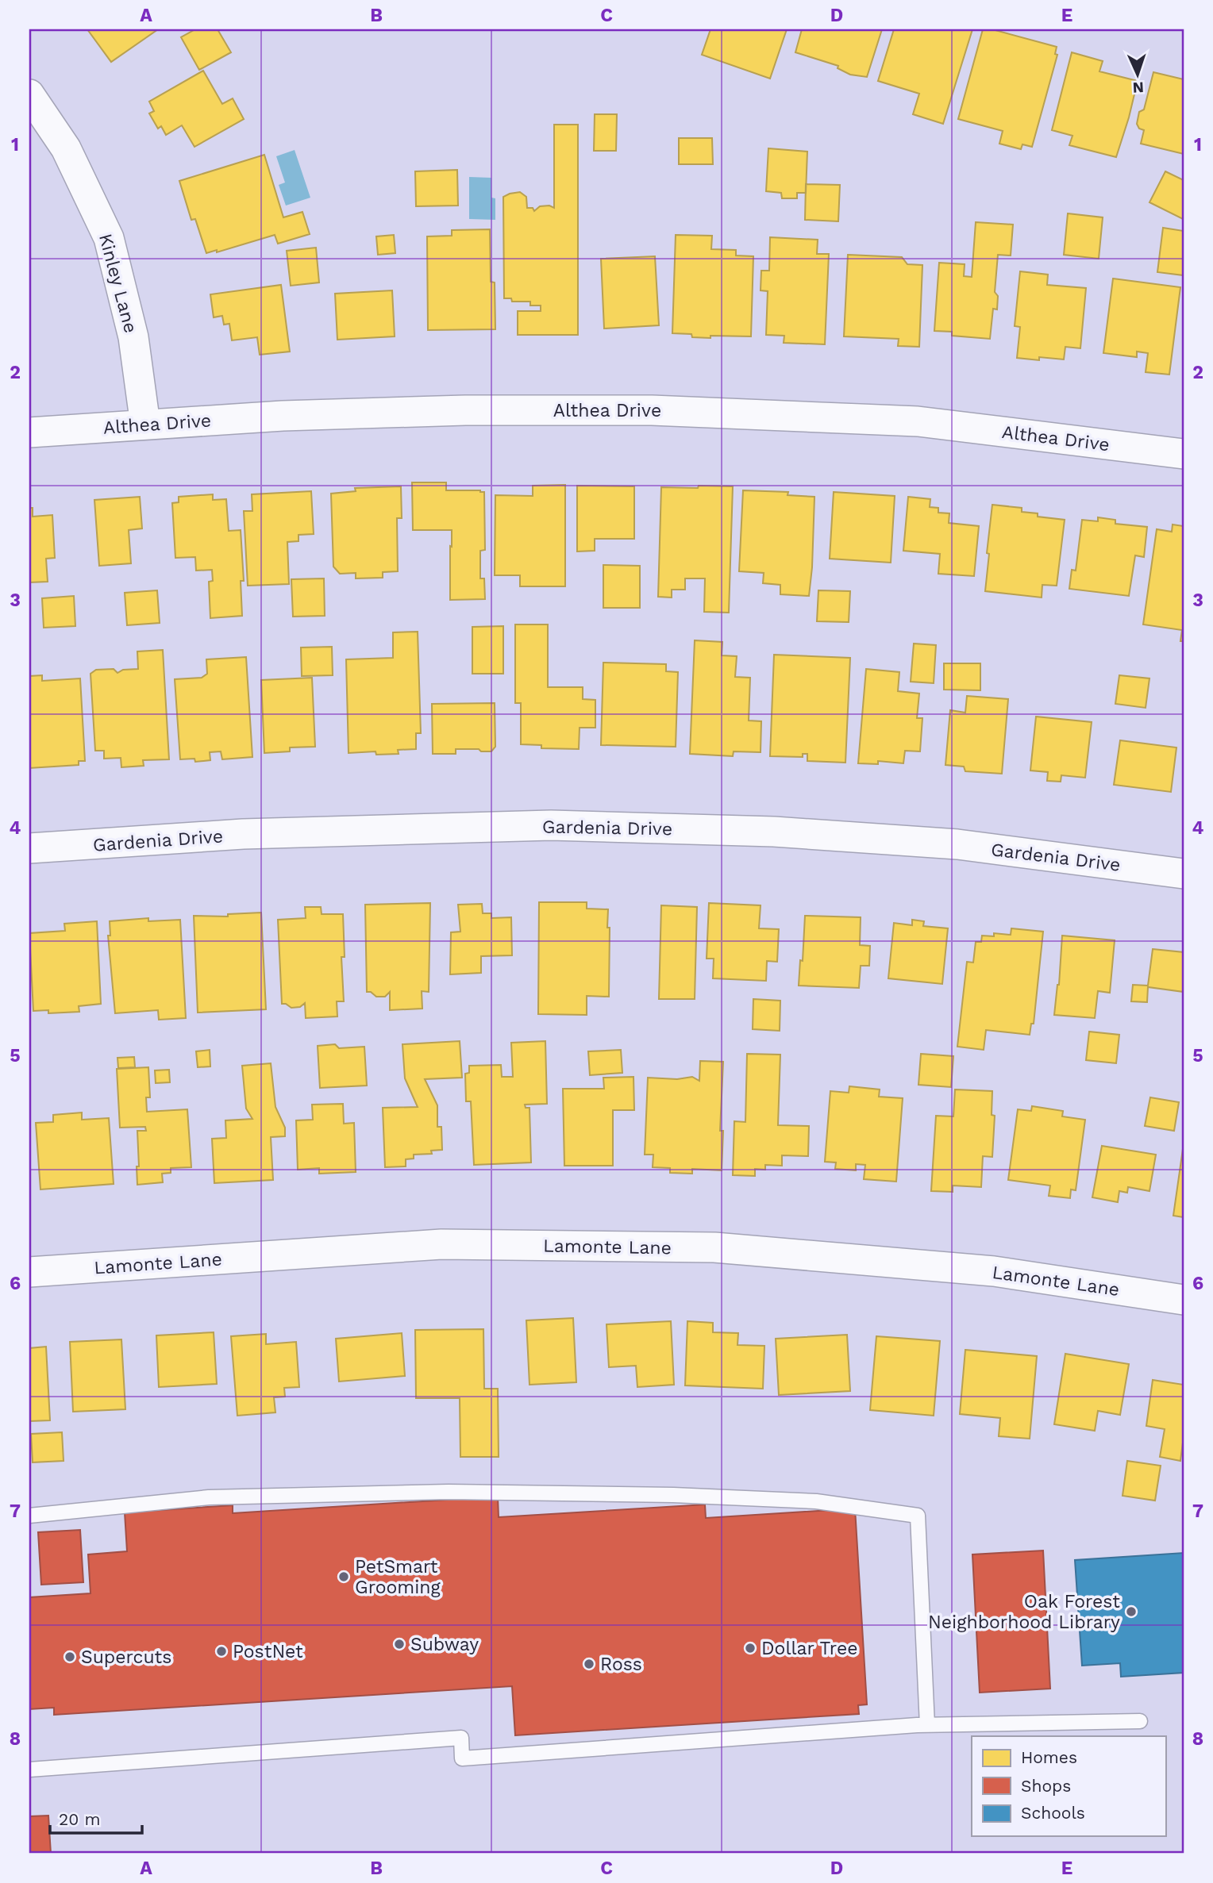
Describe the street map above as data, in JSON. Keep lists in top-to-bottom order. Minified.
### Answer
{"streets":{"street":["Kinley Lane","Althea Drive","Gardenia Drive","Lamonte Lane"]},"crossings":[["Kinley Lane","Althea Drive"]],"places":["PetSmart Grooming","Oak Forest Neighborhood Library","Subway","Dollar Tree","PostNet","Supercuts","Ross"],"legend":["Homes","Shops","Schools"],"scale_bar":"20 m","north":"bottom","grid":{"columns":["A","B","C","D","E"],"rows":["1","2","3","4","5","6","7","8"]}}
